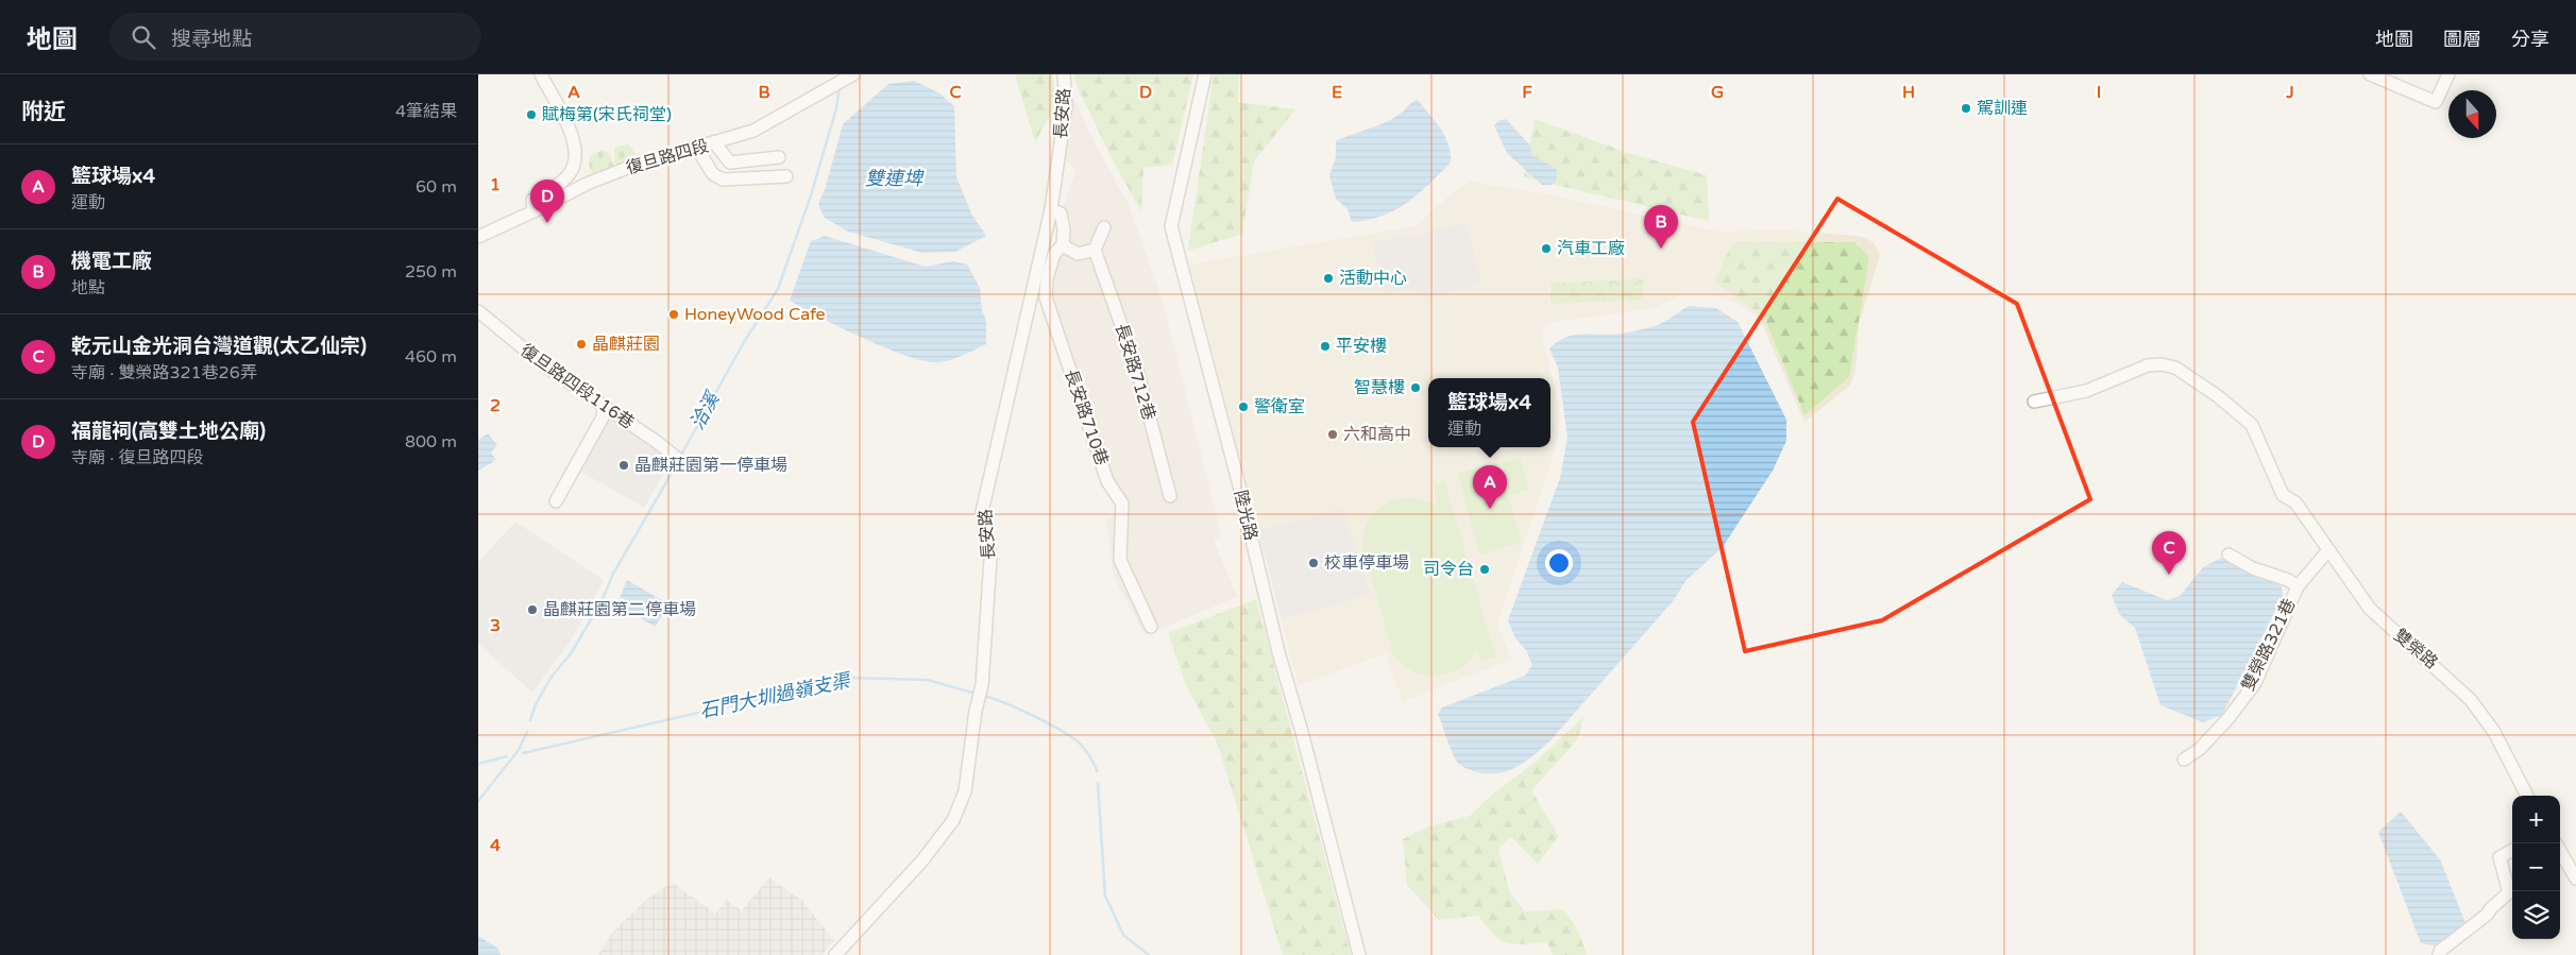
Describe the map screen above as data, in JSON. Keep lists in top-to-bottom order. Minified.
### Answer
{"streets":{"street":["長安路","復旦路四段","長安路712巷","復旦路四段116巷","長安路710巷","陸光路","雙榮路321巷","雙榮路"]},"crossings":[["雙榮路321巷","雙榮路"]],"water":["雙連埤","洽溪","石門大圳過嶺支渠"],"places":["駕訓連","賦梅第(宋氏祠堂)","汽車工廠","活動中心","HoneyWood Cafe","晶麒莊園","平安樓","智慧樓","警衛室","六和高中","晶麒莊園第一停車場","校車停車場","司令台","晶麒莊園第二停車場"],"north":"bottom","page":{"header":"地圖","search":"搜尋地點","nav":["地圖","圖層","分享"],"heading":["附近","4筆結果"],"list":[{"mark":"A","name":"籃球場x4","note":"運動","value":"60 m"},{"mark":"B","name":"機電工廠","note":"地點","value":"250 m"},{"mark":"C","name":"乾元山金光洞台灣道觀(太乙仙宗)","note":"寺廟 · 雙榮路321巷26弄","value":"460 m"},{"mark":"D","name":"福龍祠(高雙土地公廟)","note":"寺廟 · 復旦路四段","value":"800 m"}],"pins":["D","B","A","C"],"popup":["籃球場x4","運動"],"map_buttons":["+","−"]},"grid":{"columns":["A","B","C","D","E","F","G","H","I","J"],"rows":["1","2","3","4"]}}
